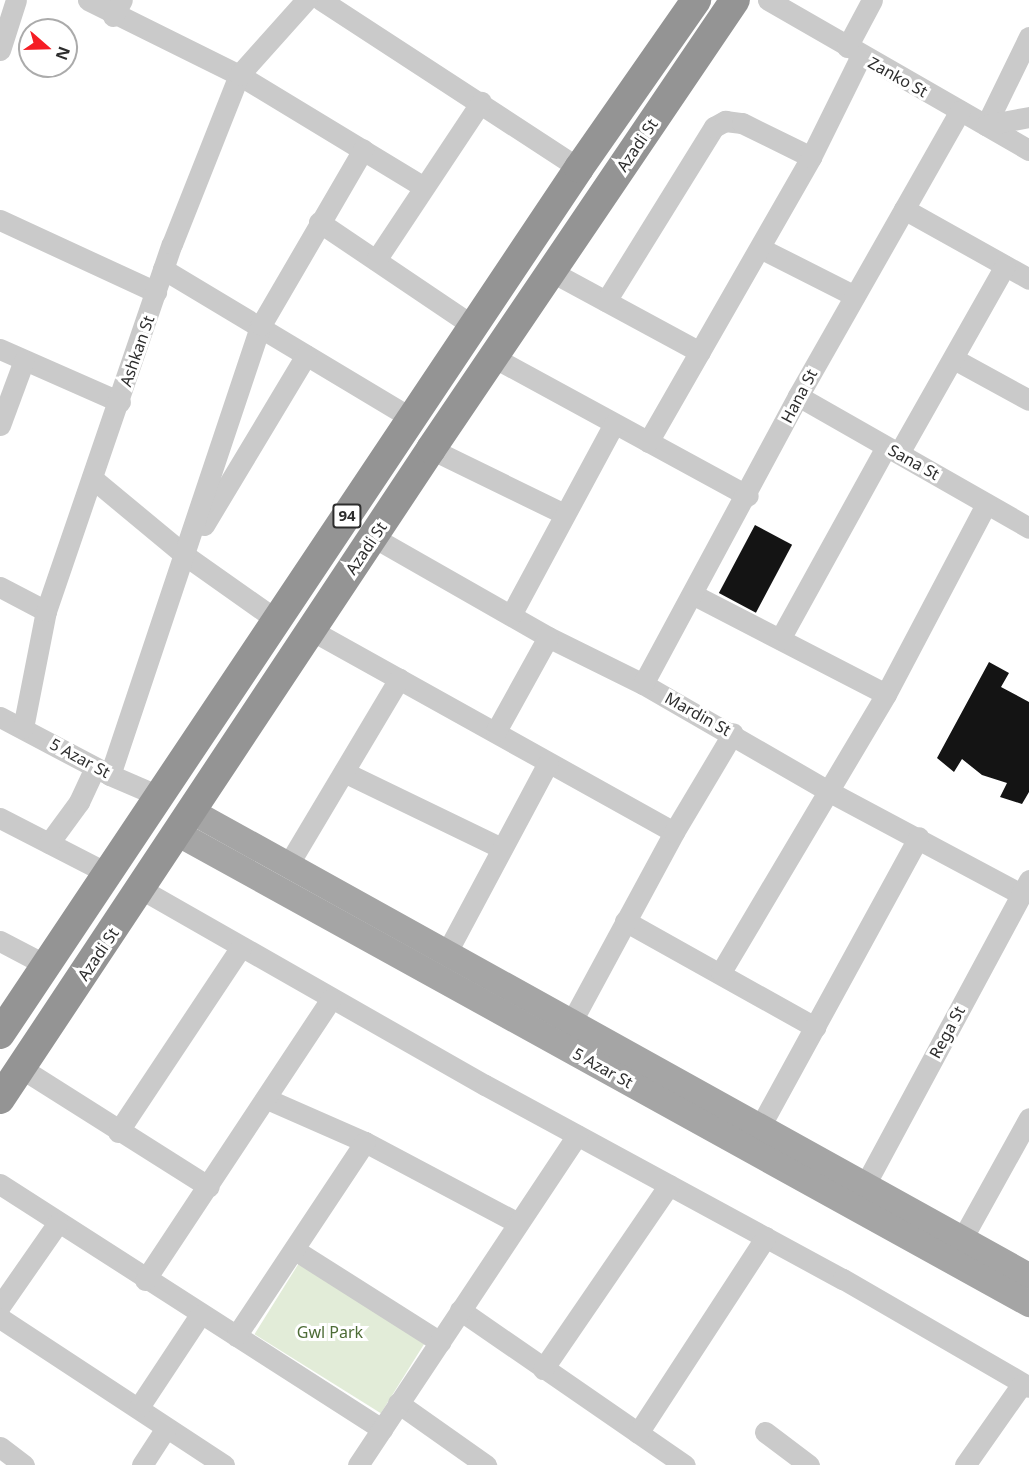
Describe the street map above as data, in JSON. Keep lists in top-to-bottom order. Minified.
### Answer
{"streets":{"highway":["Azadi St","94"],"main road":["5 Azar St"],"street":["Zanko St","Ashkan St","Hana St","Sana St","Mardin St","Rega St"]},"crossings":[["Zanko St","Hana St"],["Azadi St","Mardin St"],["Azadi St","5 Azar St"],["Ashkan St","5 Azar St"],["Hana St","Sana St"],["Hana St","Mardin St"],["Mardin St","Rega St"],["5 Azar St","Rega St"]],"parks":["Gwl Park"],"north":"right"}
